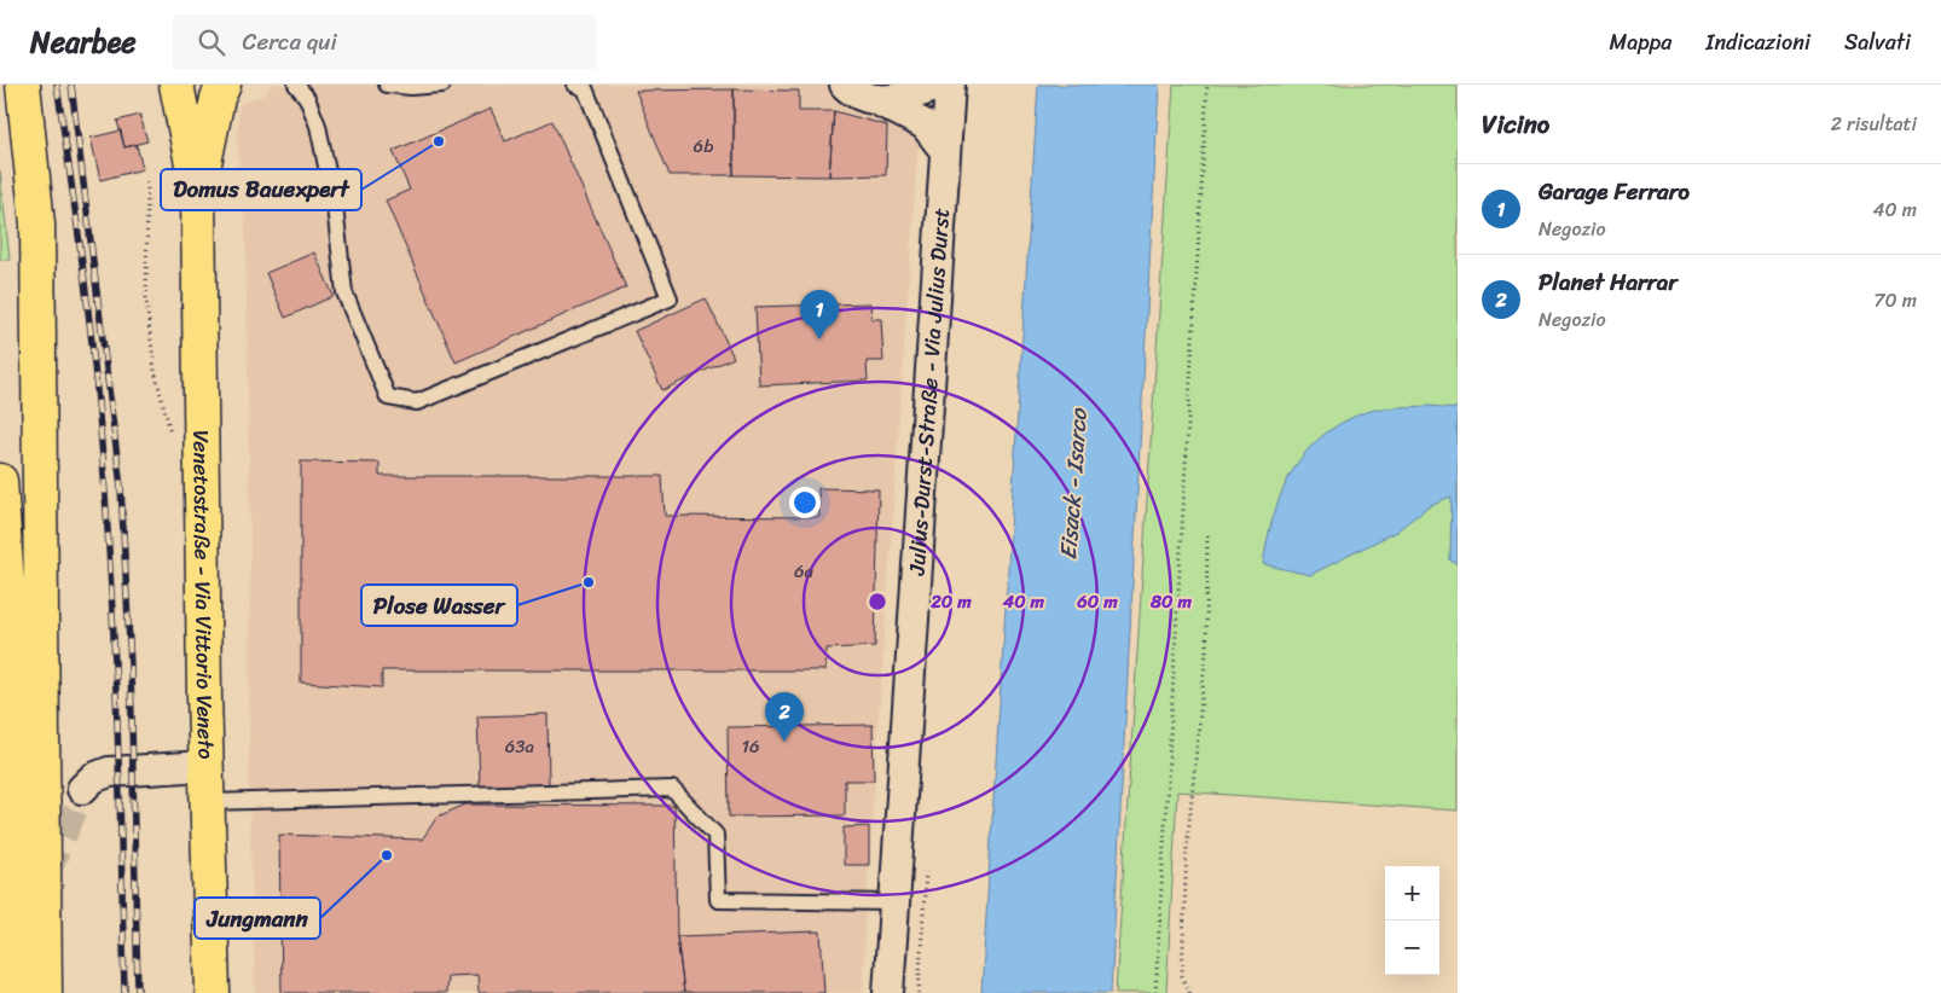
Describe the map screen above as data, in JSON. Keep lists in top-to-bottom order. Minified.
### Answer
{"streets":{"main road":["Venetostraße - Via Vittorio Veneto"],"street":["Julius-Durst-Straße - Via Julius Durst"]},"water":["Eisack - Isarco"],"places":["Domus Bauexpert","Plose Wasser","Jungmann"],"house_numbers":["6b","6a","63a","16"],"page":{"header":"Nearbee","search":"Cerca qui","nav":["Mappa","Indicazioni","Salvati"],"heading":["Vicino","2 risultati"],"list":[{"mark":"1","name":"Garage Ferraro","note":"Negozio","value":"40 m"},{"mark":"2","name":"Planet Harrar","note":"Negozio","value":"70 m"}],"pins":["1","2"],"map_buttons":["+","−"]},"rings":["20 m","40 m","60 m","80 m"]}
